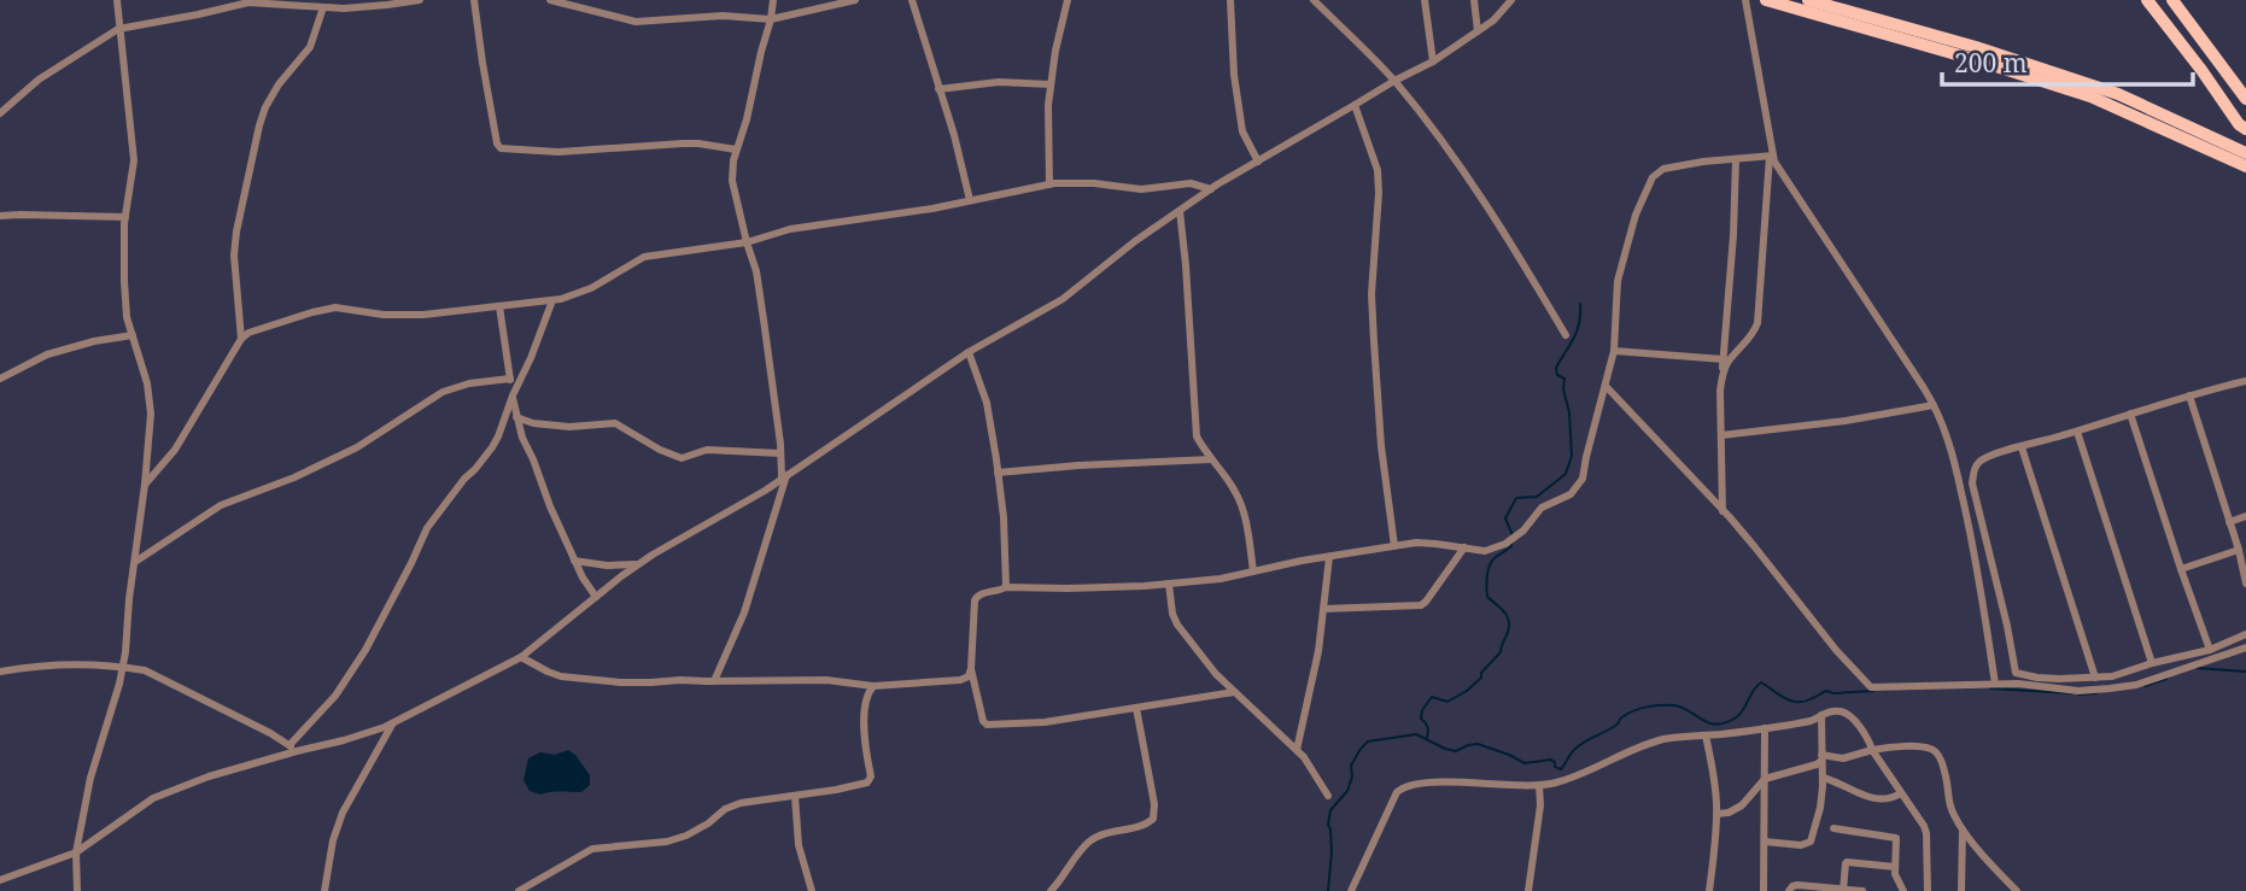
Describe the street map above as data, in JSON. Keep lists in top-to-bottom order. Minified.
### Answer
{"scale_bar":"200 m"}
